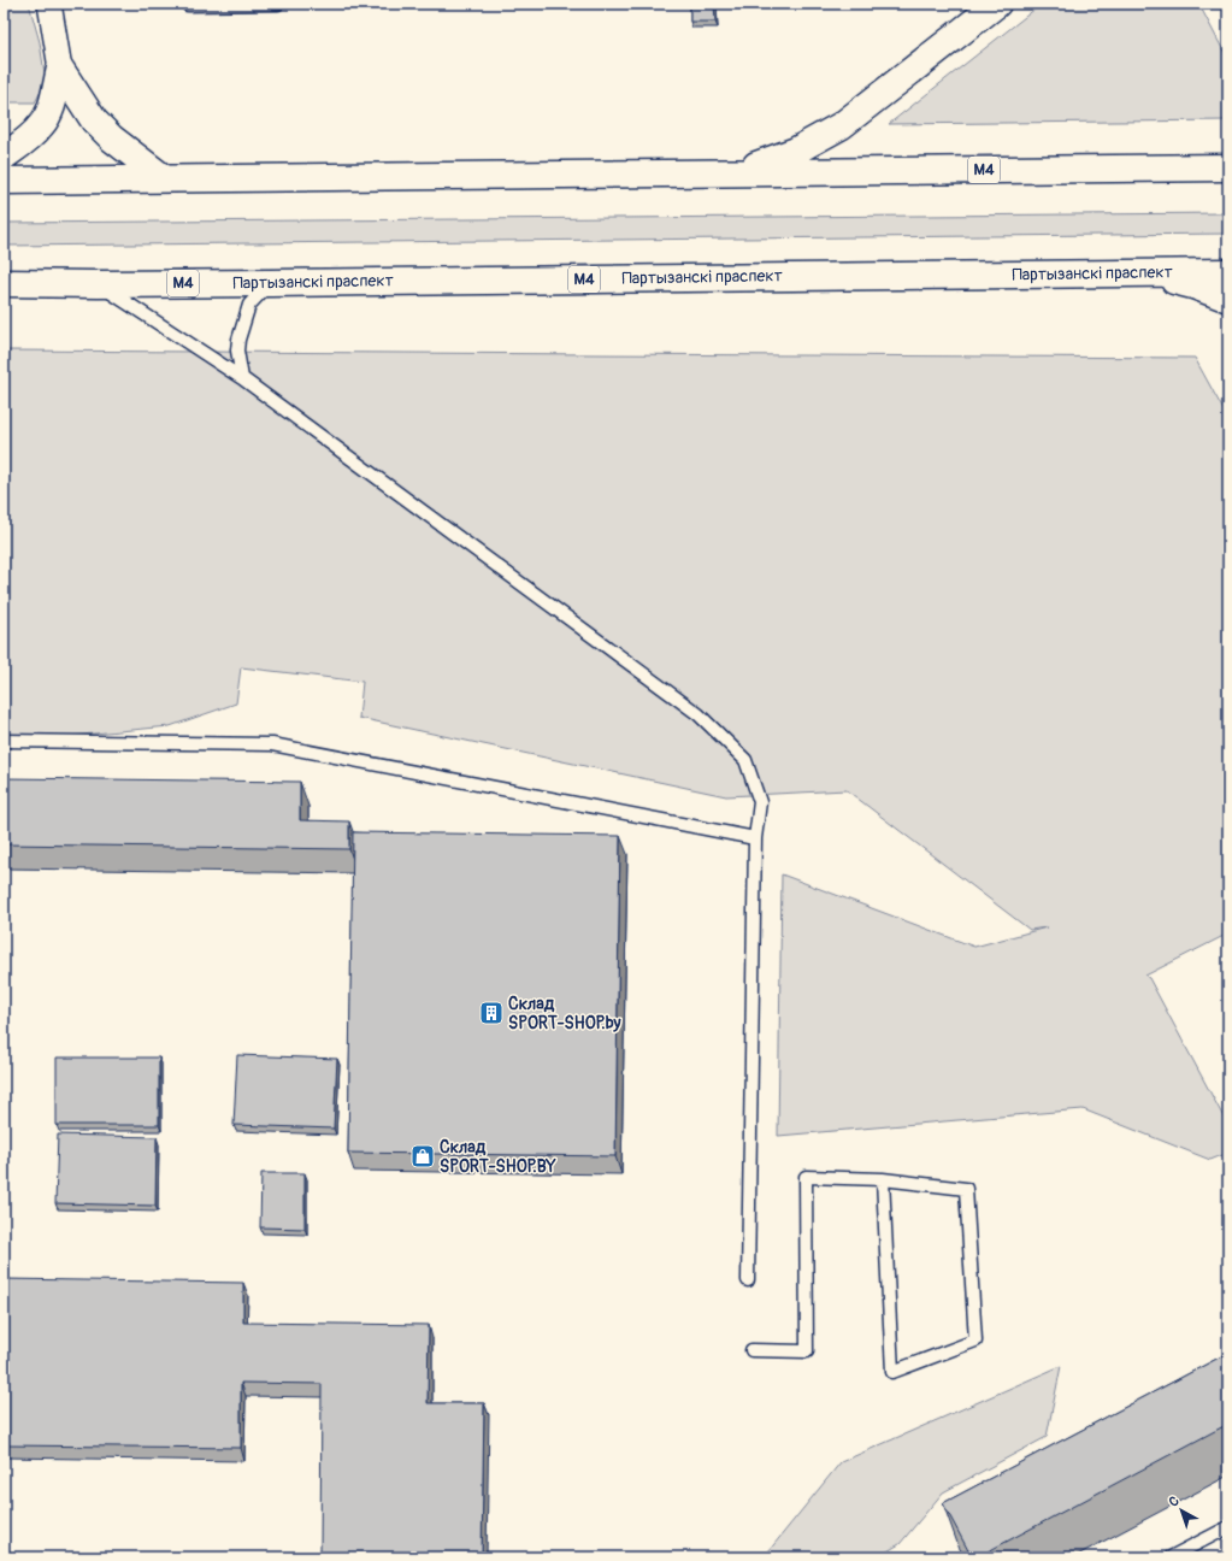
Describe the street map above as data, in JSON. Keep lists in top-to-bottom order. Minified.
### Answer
{"streets":{"highway":["М4","Партызанскі праспект"]},"places":{"building":["Склад SPORT-SHOP.by"],"shop":["Склад SPORT-SHOP.BY"]},"north":"top left"}
